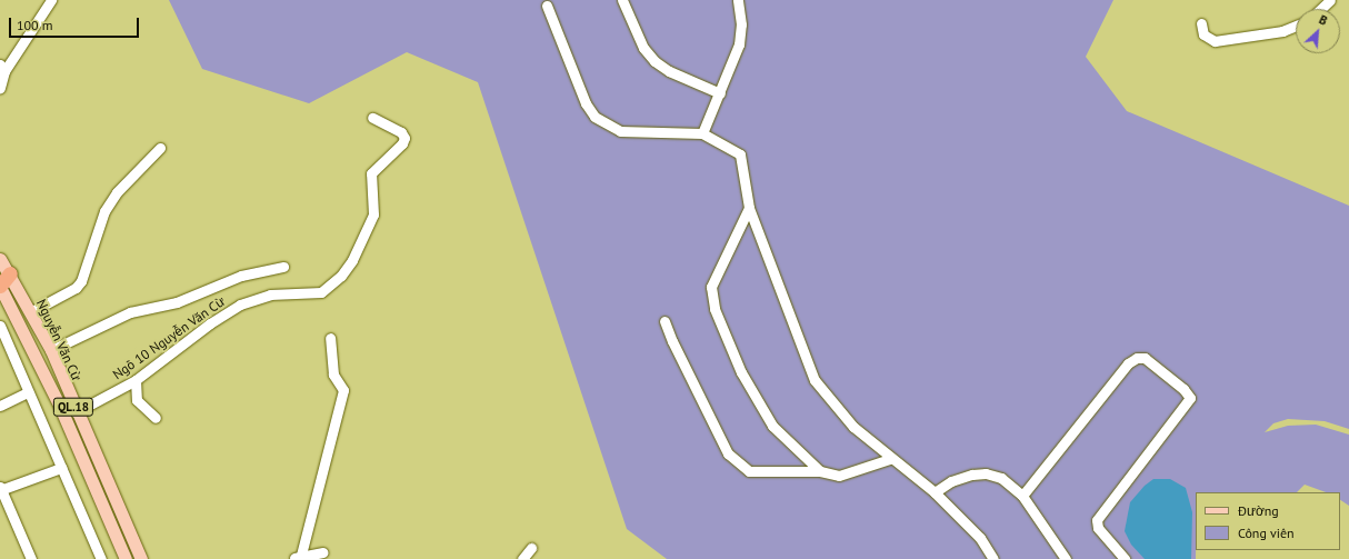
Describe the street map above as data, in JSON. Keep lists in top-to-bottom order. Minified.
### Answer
{"streets":{"main road":["Nguyễn Văn Cừ","QL.18"],"street":["Ngõ 10 Nguyễn Văn Cừ"]},"crossings":[["Ngõ 10 Nguyễn Văn Cừ","Nguyễn Văn Cừ"]],"legend":["Đường","Công viên"],"scale_bar":"100 m","north":"top right"}
